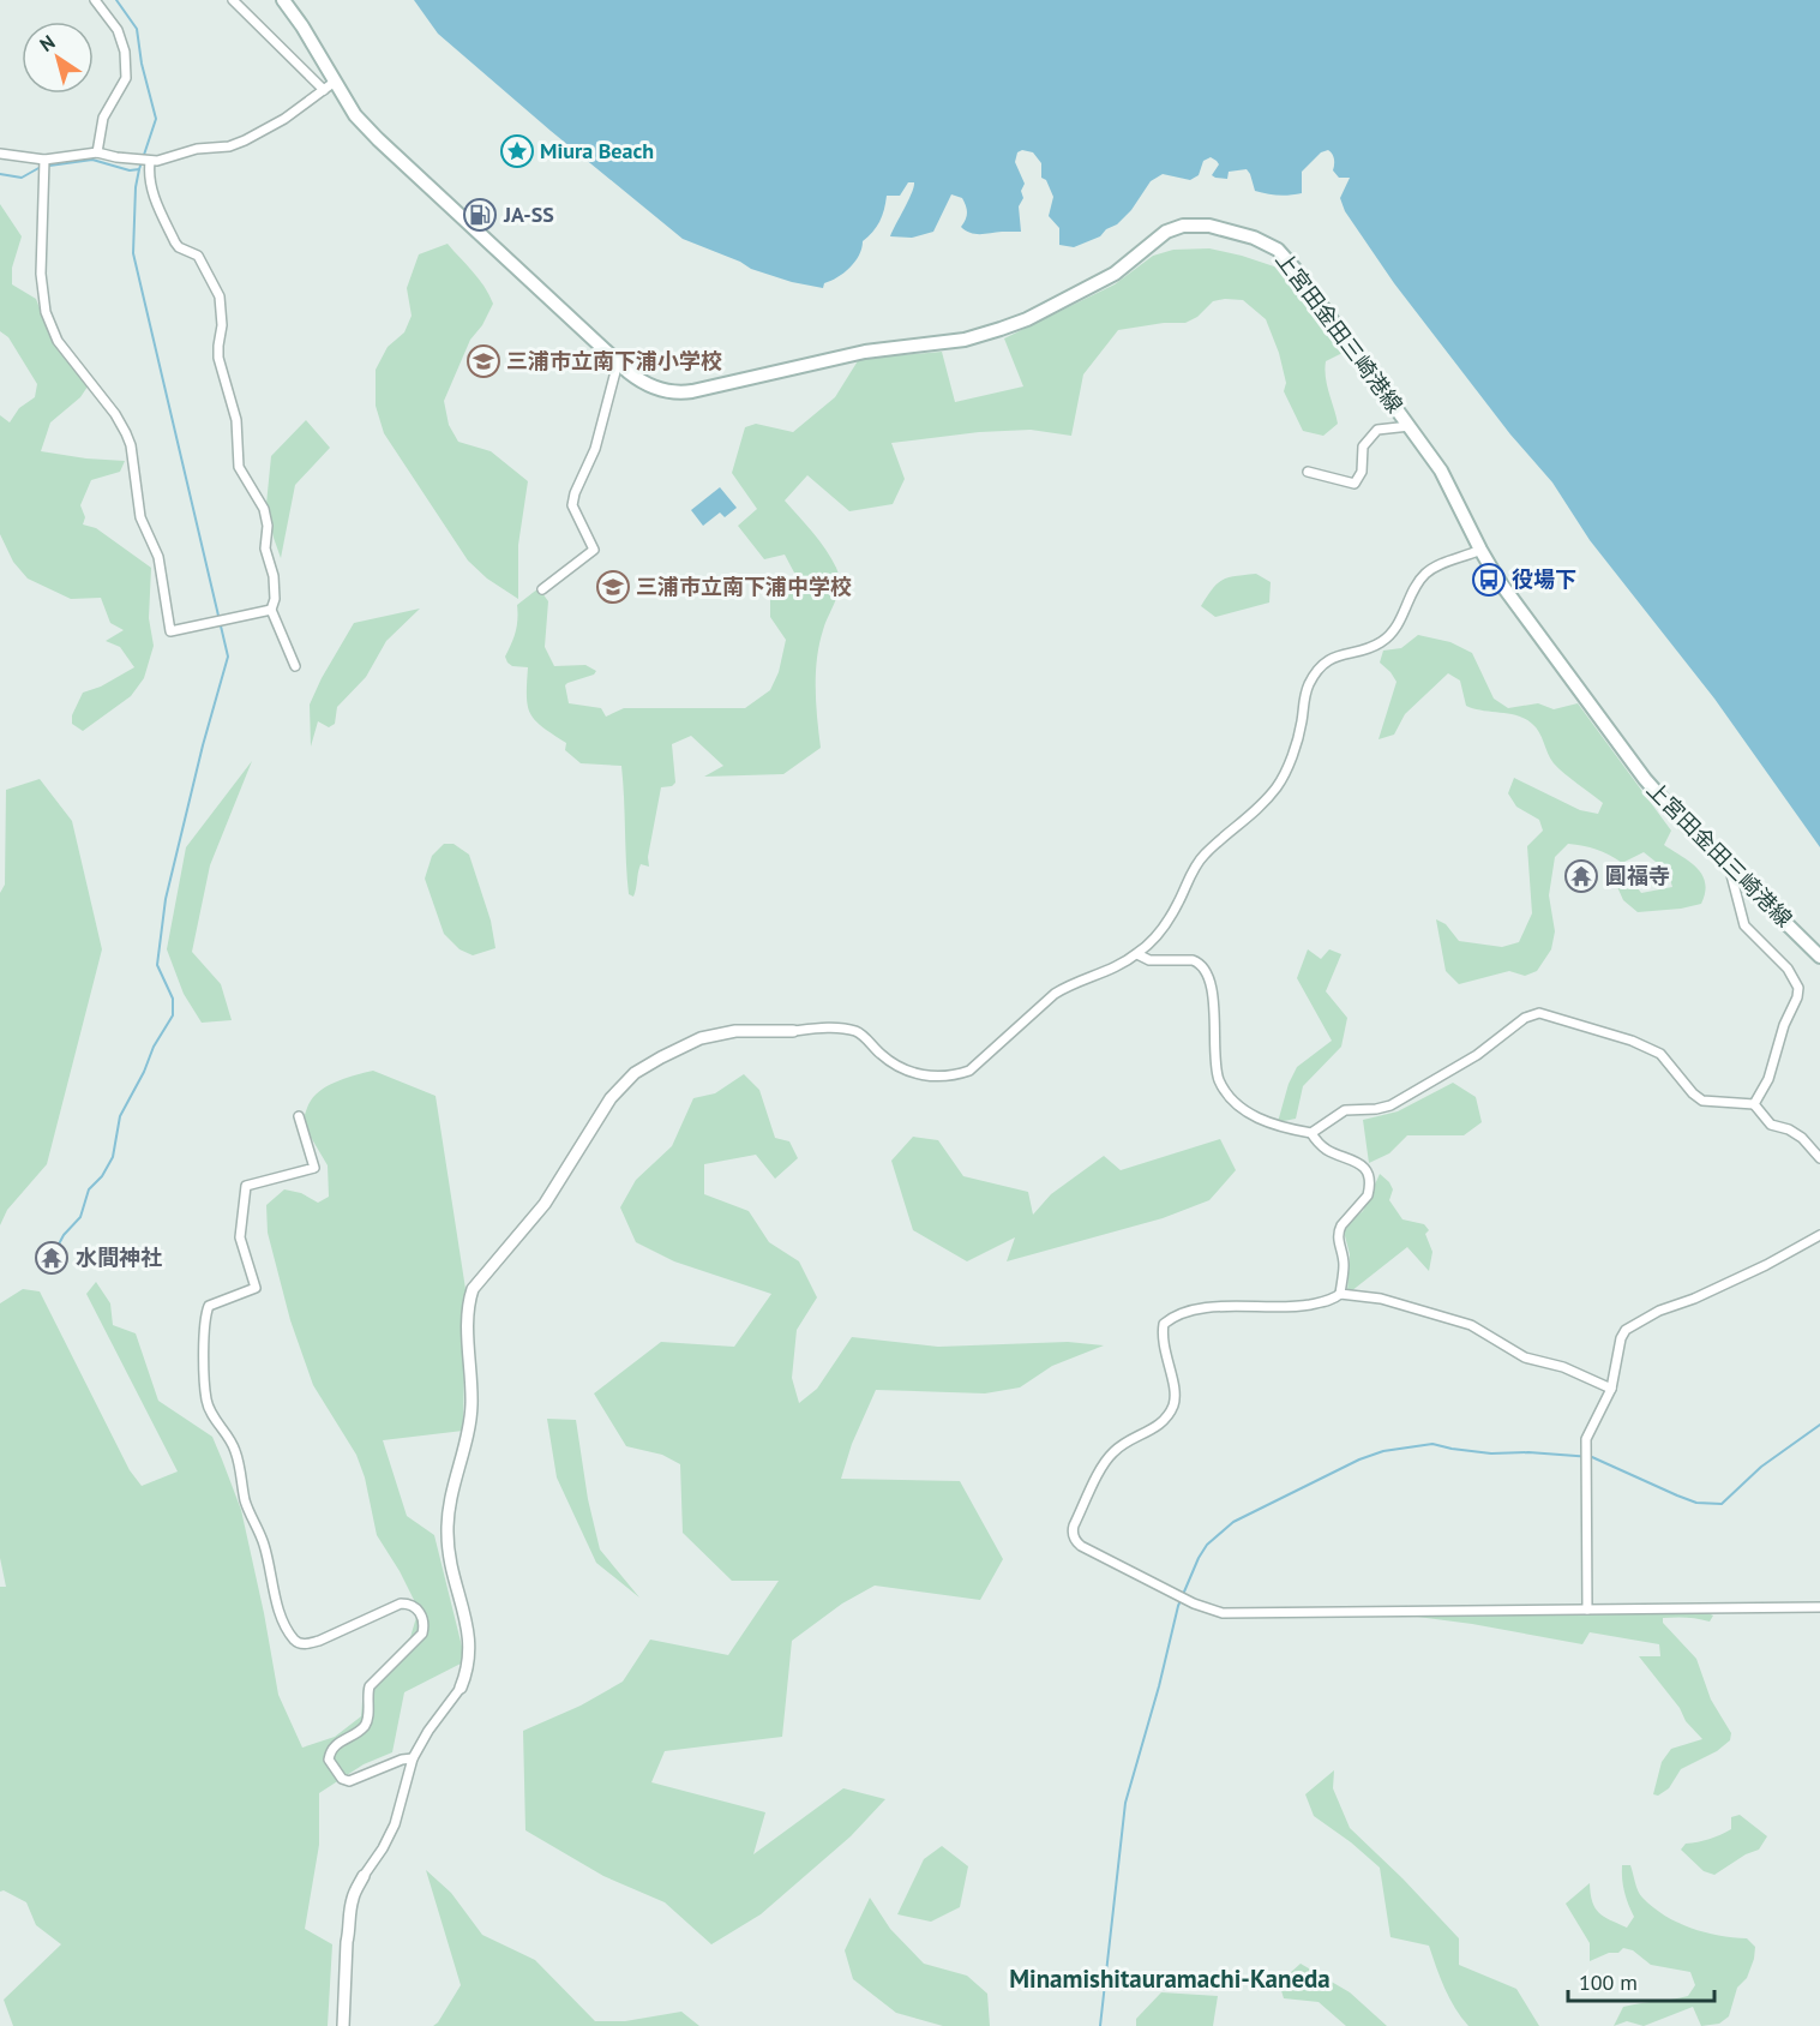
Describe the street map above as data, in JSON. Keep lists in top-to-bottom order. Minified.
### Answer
{"streets":{"main road":["上宮田金田三崎港線"]},"districts":["Minamishitauramachi-Kaneda"],"places":{"place":["Miura Beach"],"fuel station":["JA-SS"],"school or university":["三浦市立南下浦小学校","三浦市立南下浦中学校"],"bus stop":["役場下"],"temple":["圓福寺","水間神社"]},"scale_bar":"100 m","north":"top left"}
